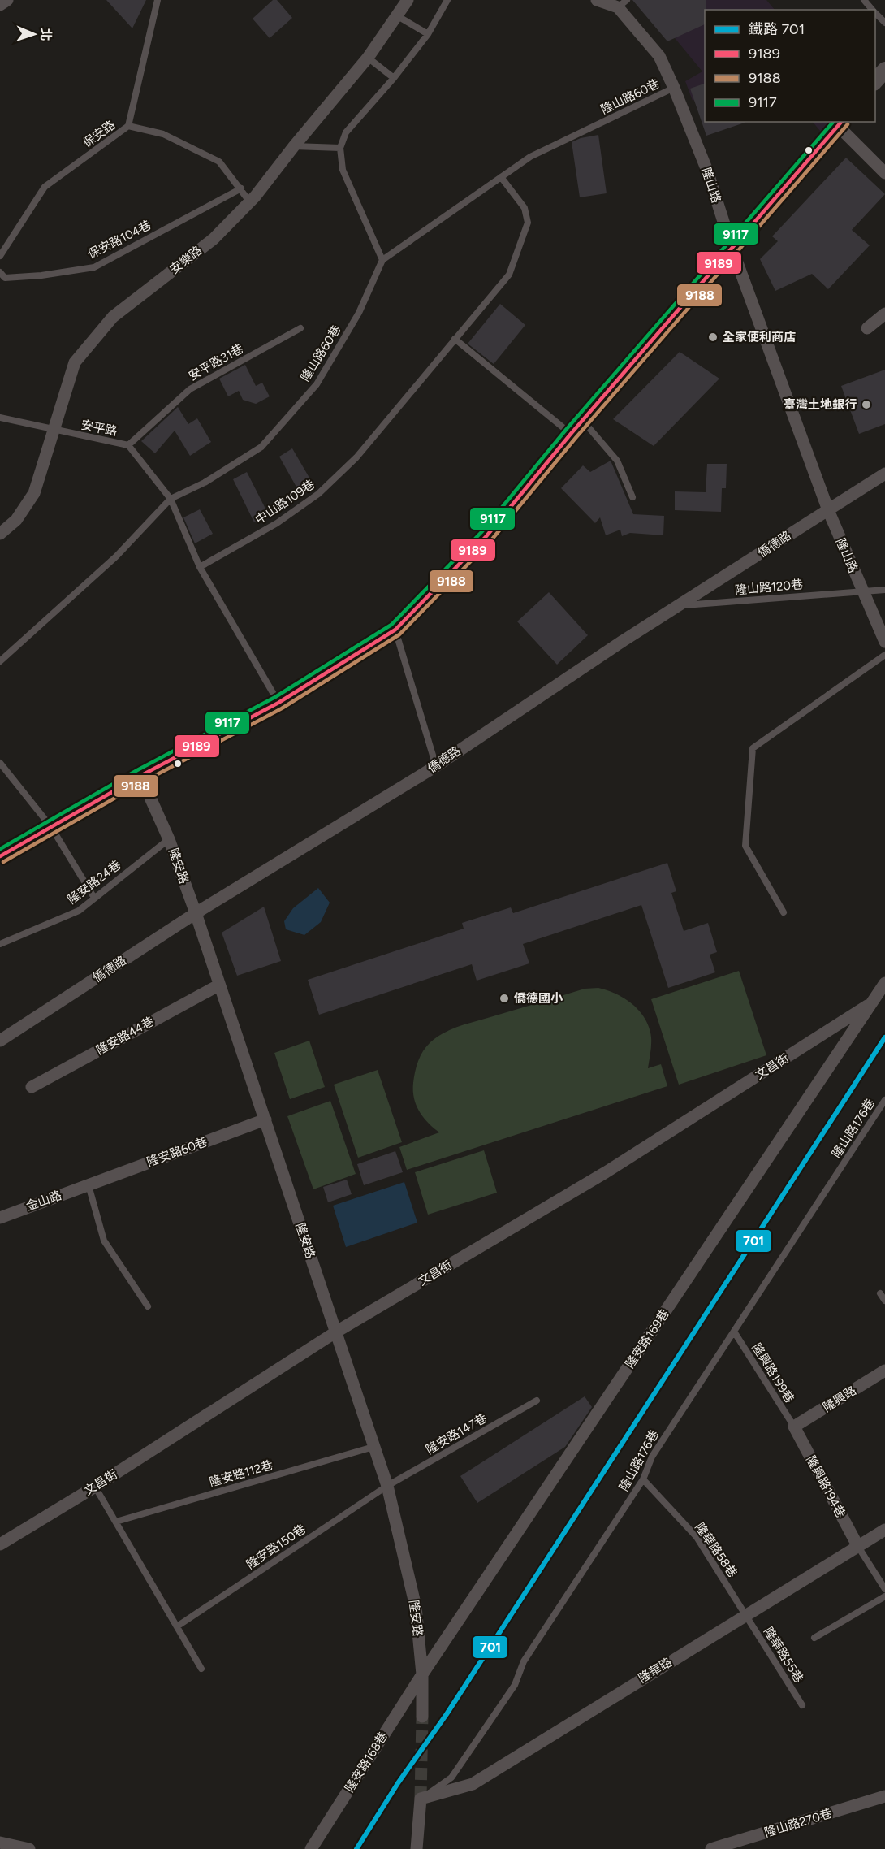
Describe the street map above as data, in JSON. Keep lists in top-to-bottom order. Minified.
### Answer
{"streets":{"street":["隆山路","安樂路","僑德路","隆安路","隆安路44巷","文昌街","隆安路60巷","金山路","隆安路169巷","隆興路","隆興路194巷","隆華路","隆安路168巷","隆山路270巷"],"lane":["隆山路60巷","保安路","保安路104巷","安平路31巷","安平路","中山路109巷","隆山路120巷","隆安路24巷","隆山路176巷","隆興路199巷","隆安路147巷","隆安路112巷","隆安路150巷","隆華路58巷","隆華路55巷"]},"crossings":[["隆山路60巷","隆山路"],["隆山路60巷","安平路"],["隆山路60巷","中山路109巷"],["隆山路","僑德路"],["隆山路","隆山路120巷"],["安樂路","安平路"],["安平路31巷","安平路"],["僑德路","隆山路120巷"],["僑德路","隆安路"],["隆安路","隆安路24巷"],["隆安路","隆安路44巷"],["隆安路","文昌街"],["隆安路","隆安路60巷"],["隆安路","隆安路169巷"],["隆安路","隆安路147巷"],["隆安路","隆安路112巷"],["隆安路","隆安路150巷"],["隆安路","隆安路168巷"],["文昌街","隆安路169巷"],["隆山路176巷","隆興路199巷"],["隆山路176巷","隆華路58巷"],["隆山路176巷","隆華路"],["隆安路60巷","金山路"],["隆安路169巷","隆安路168巷"],["隆興路199巷","隆興路"],["隆興路199巷","隆興路194巷"],["隆興路","隆興路194巷"],["隆安路147巷","隆安路150巷"],["隆興路194巷","隆華路"],["隆華路58巷","隆華路55巷"],["隆華路58巷","隆華路"],["隆華路55巷","隆華路"]],"places":["全家便利商店","臺灣土地銀行","僑德國小"],"lines":["transit line 9189","transit line 9117","transit line 9188","rail line 701"],"legend":["鐵路 701","9189","9188","9117"],"north":"right"}
